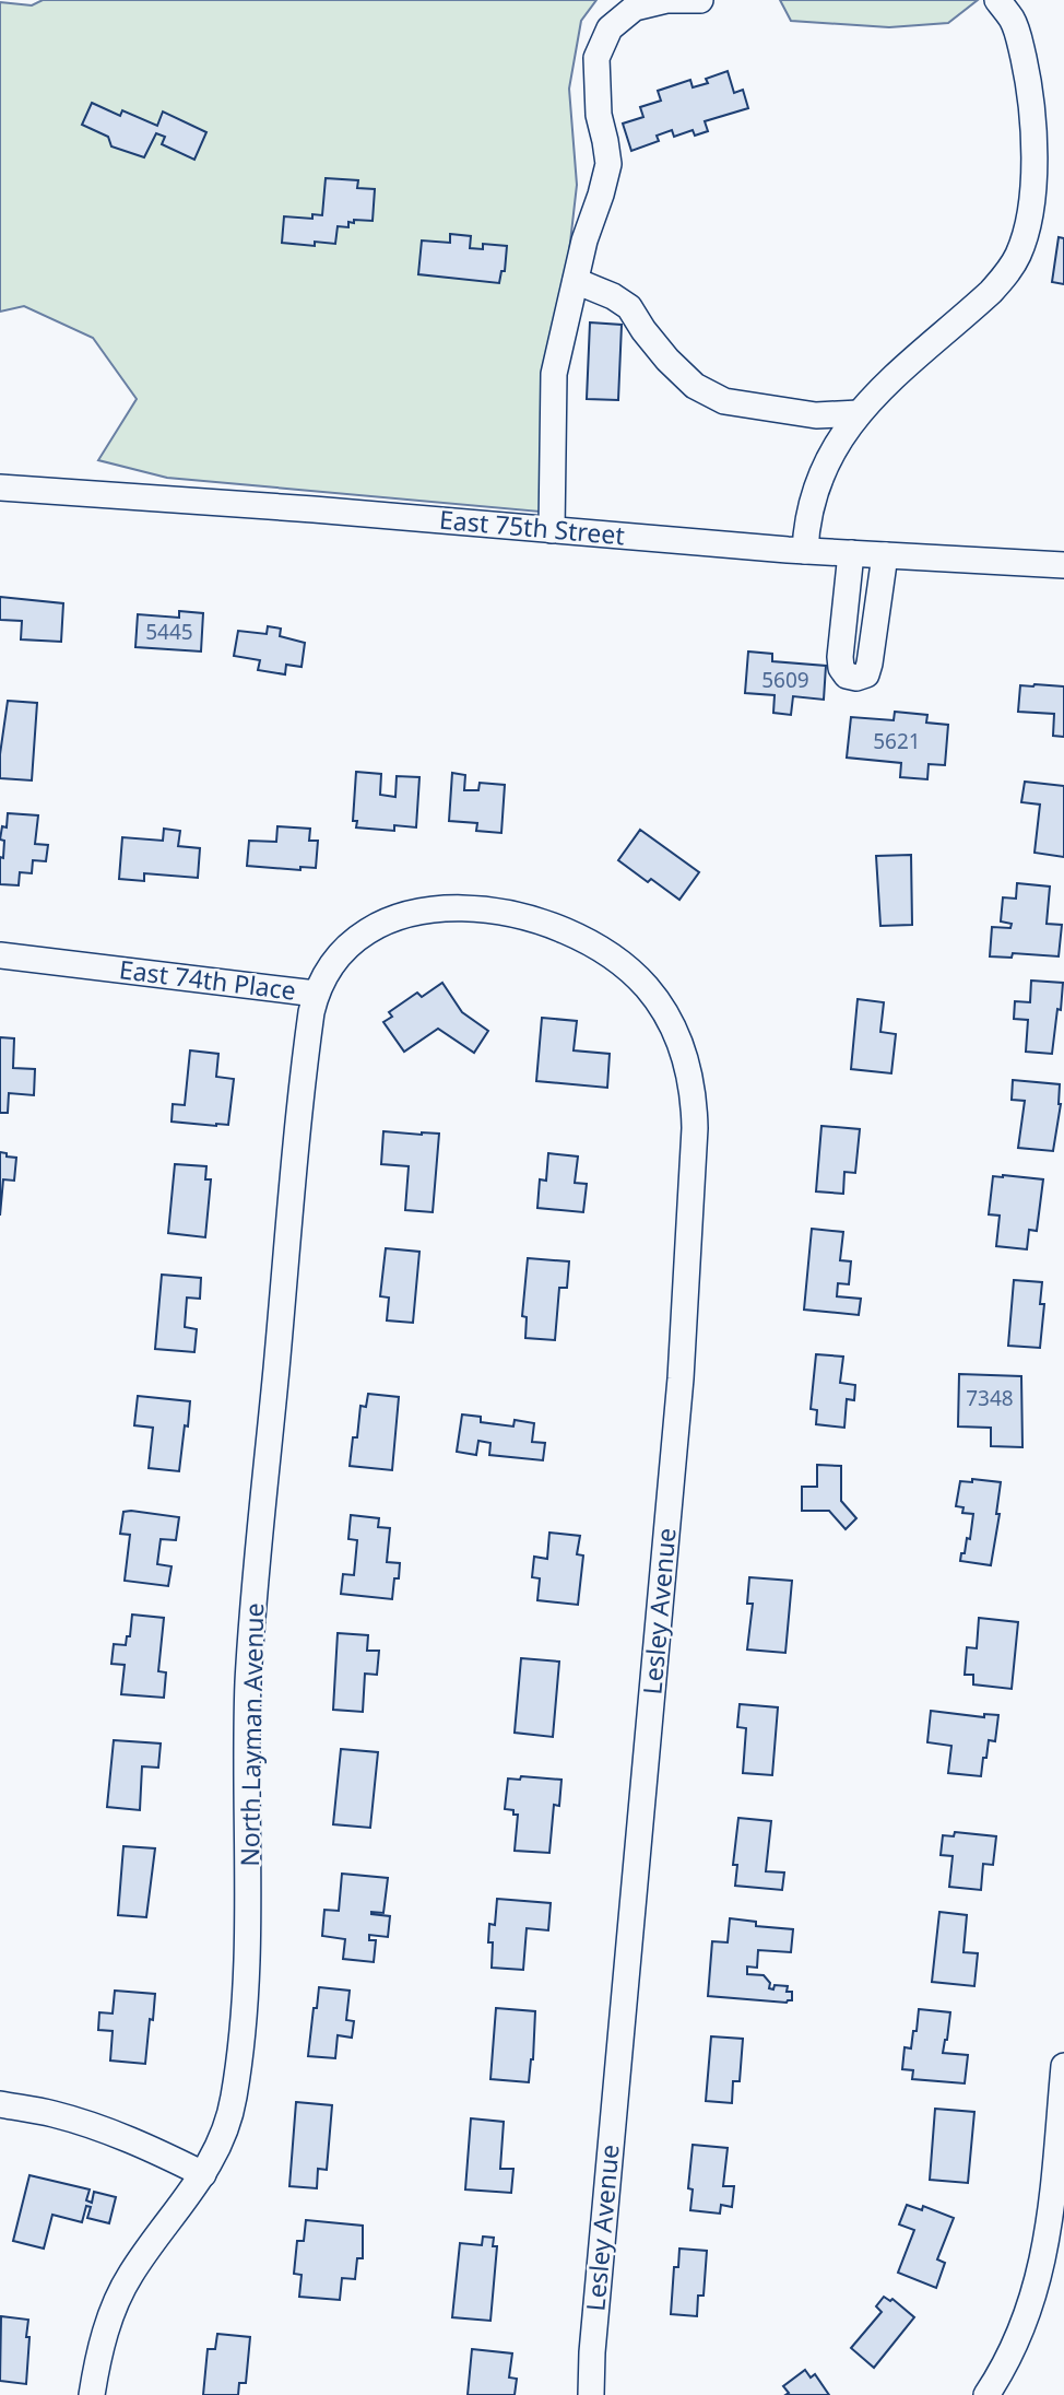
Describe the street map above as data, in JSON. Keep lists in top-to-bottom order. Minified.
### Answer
{"streets":{"street":["East 75th Street","East 74th Place","Lesley Avenue","North Layman Avenue"]},"crossings":[["East 74th Place","Lesley Avenue"],["East 74th Place","North Layman Avenue"]],"house_numbers":["5445","5609","5621","7348"]}
